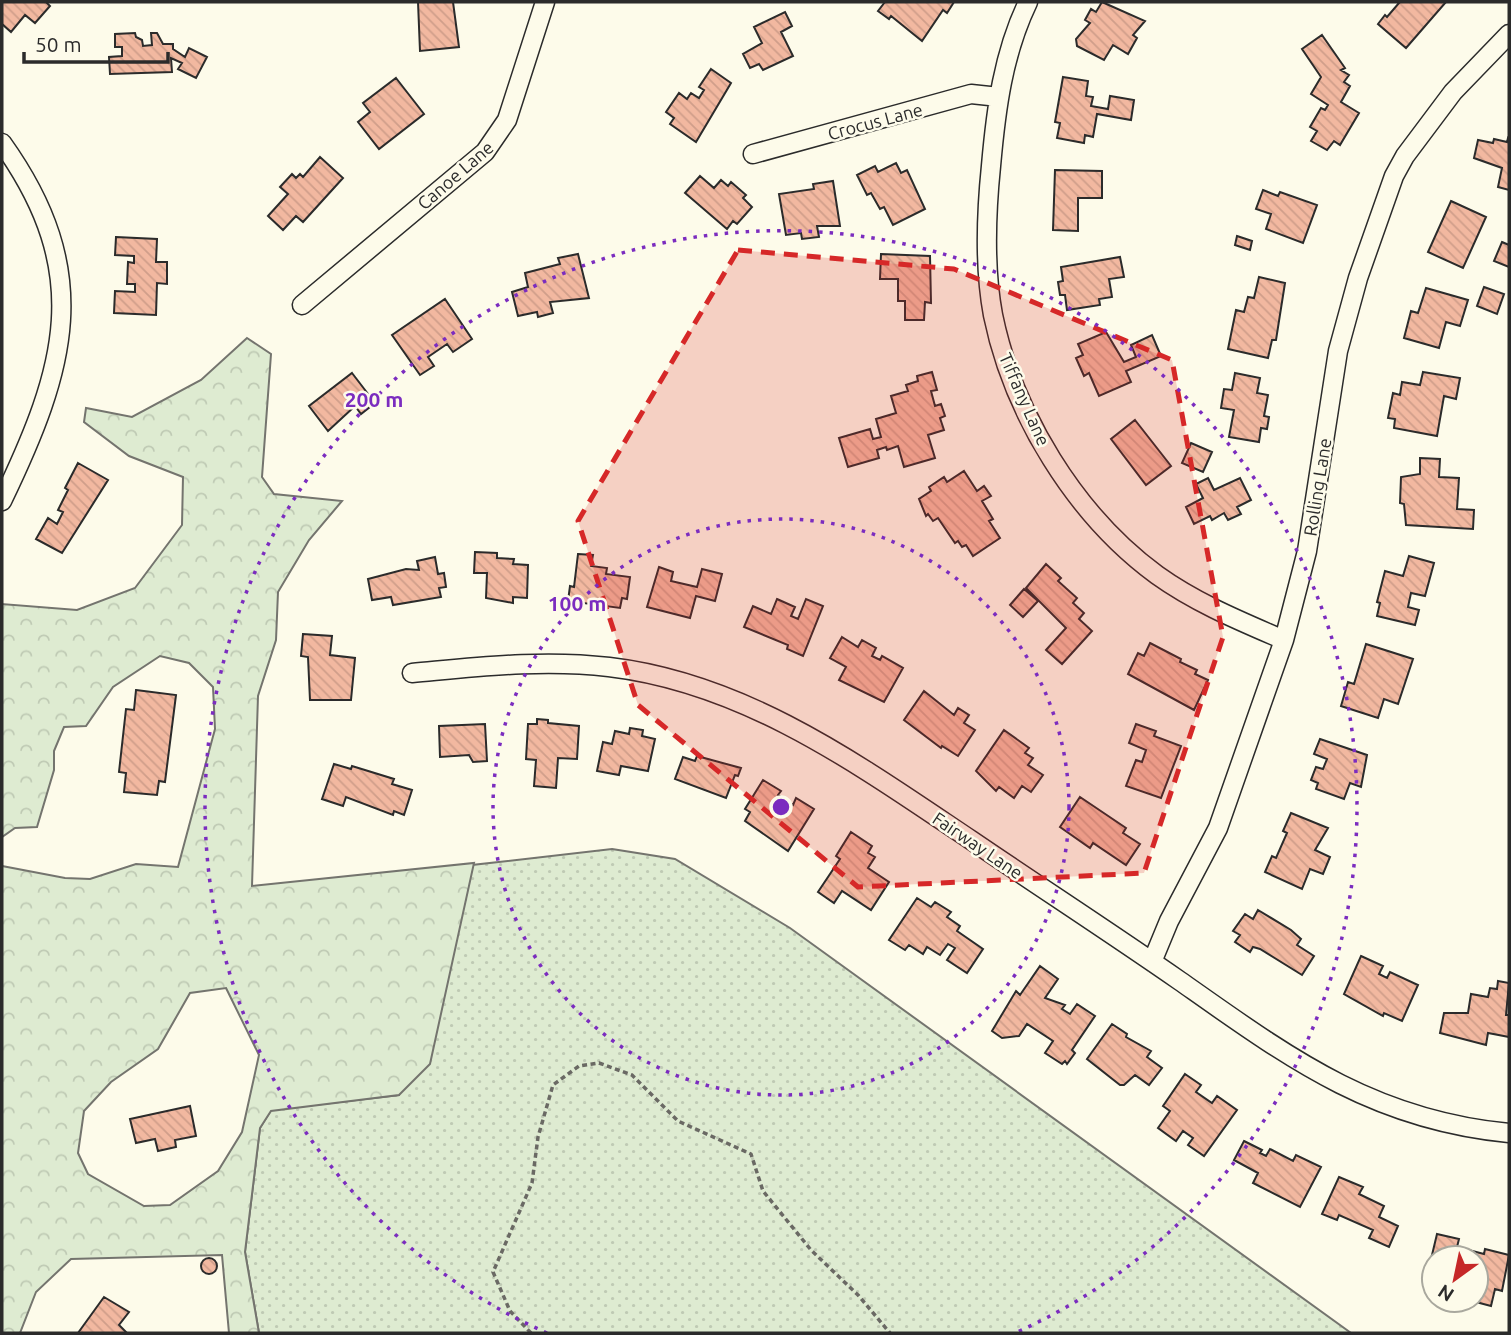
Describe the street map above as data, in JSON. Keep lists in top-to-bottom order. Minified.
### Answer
{"streets":{"street":["Crocus Lane","Canoe Lane","Tiffany Lane","Rolling Lane","Fairway Lane"]},"crossings":[["Crocus Lane","Tiffany Lane"],["Tiffany Lane","Rolling Lane"],["Rolling Lane","Fairway Lane"]],"scale_bar":"50 m","north":"bottom left","rings":["200 m","100 m"]}
